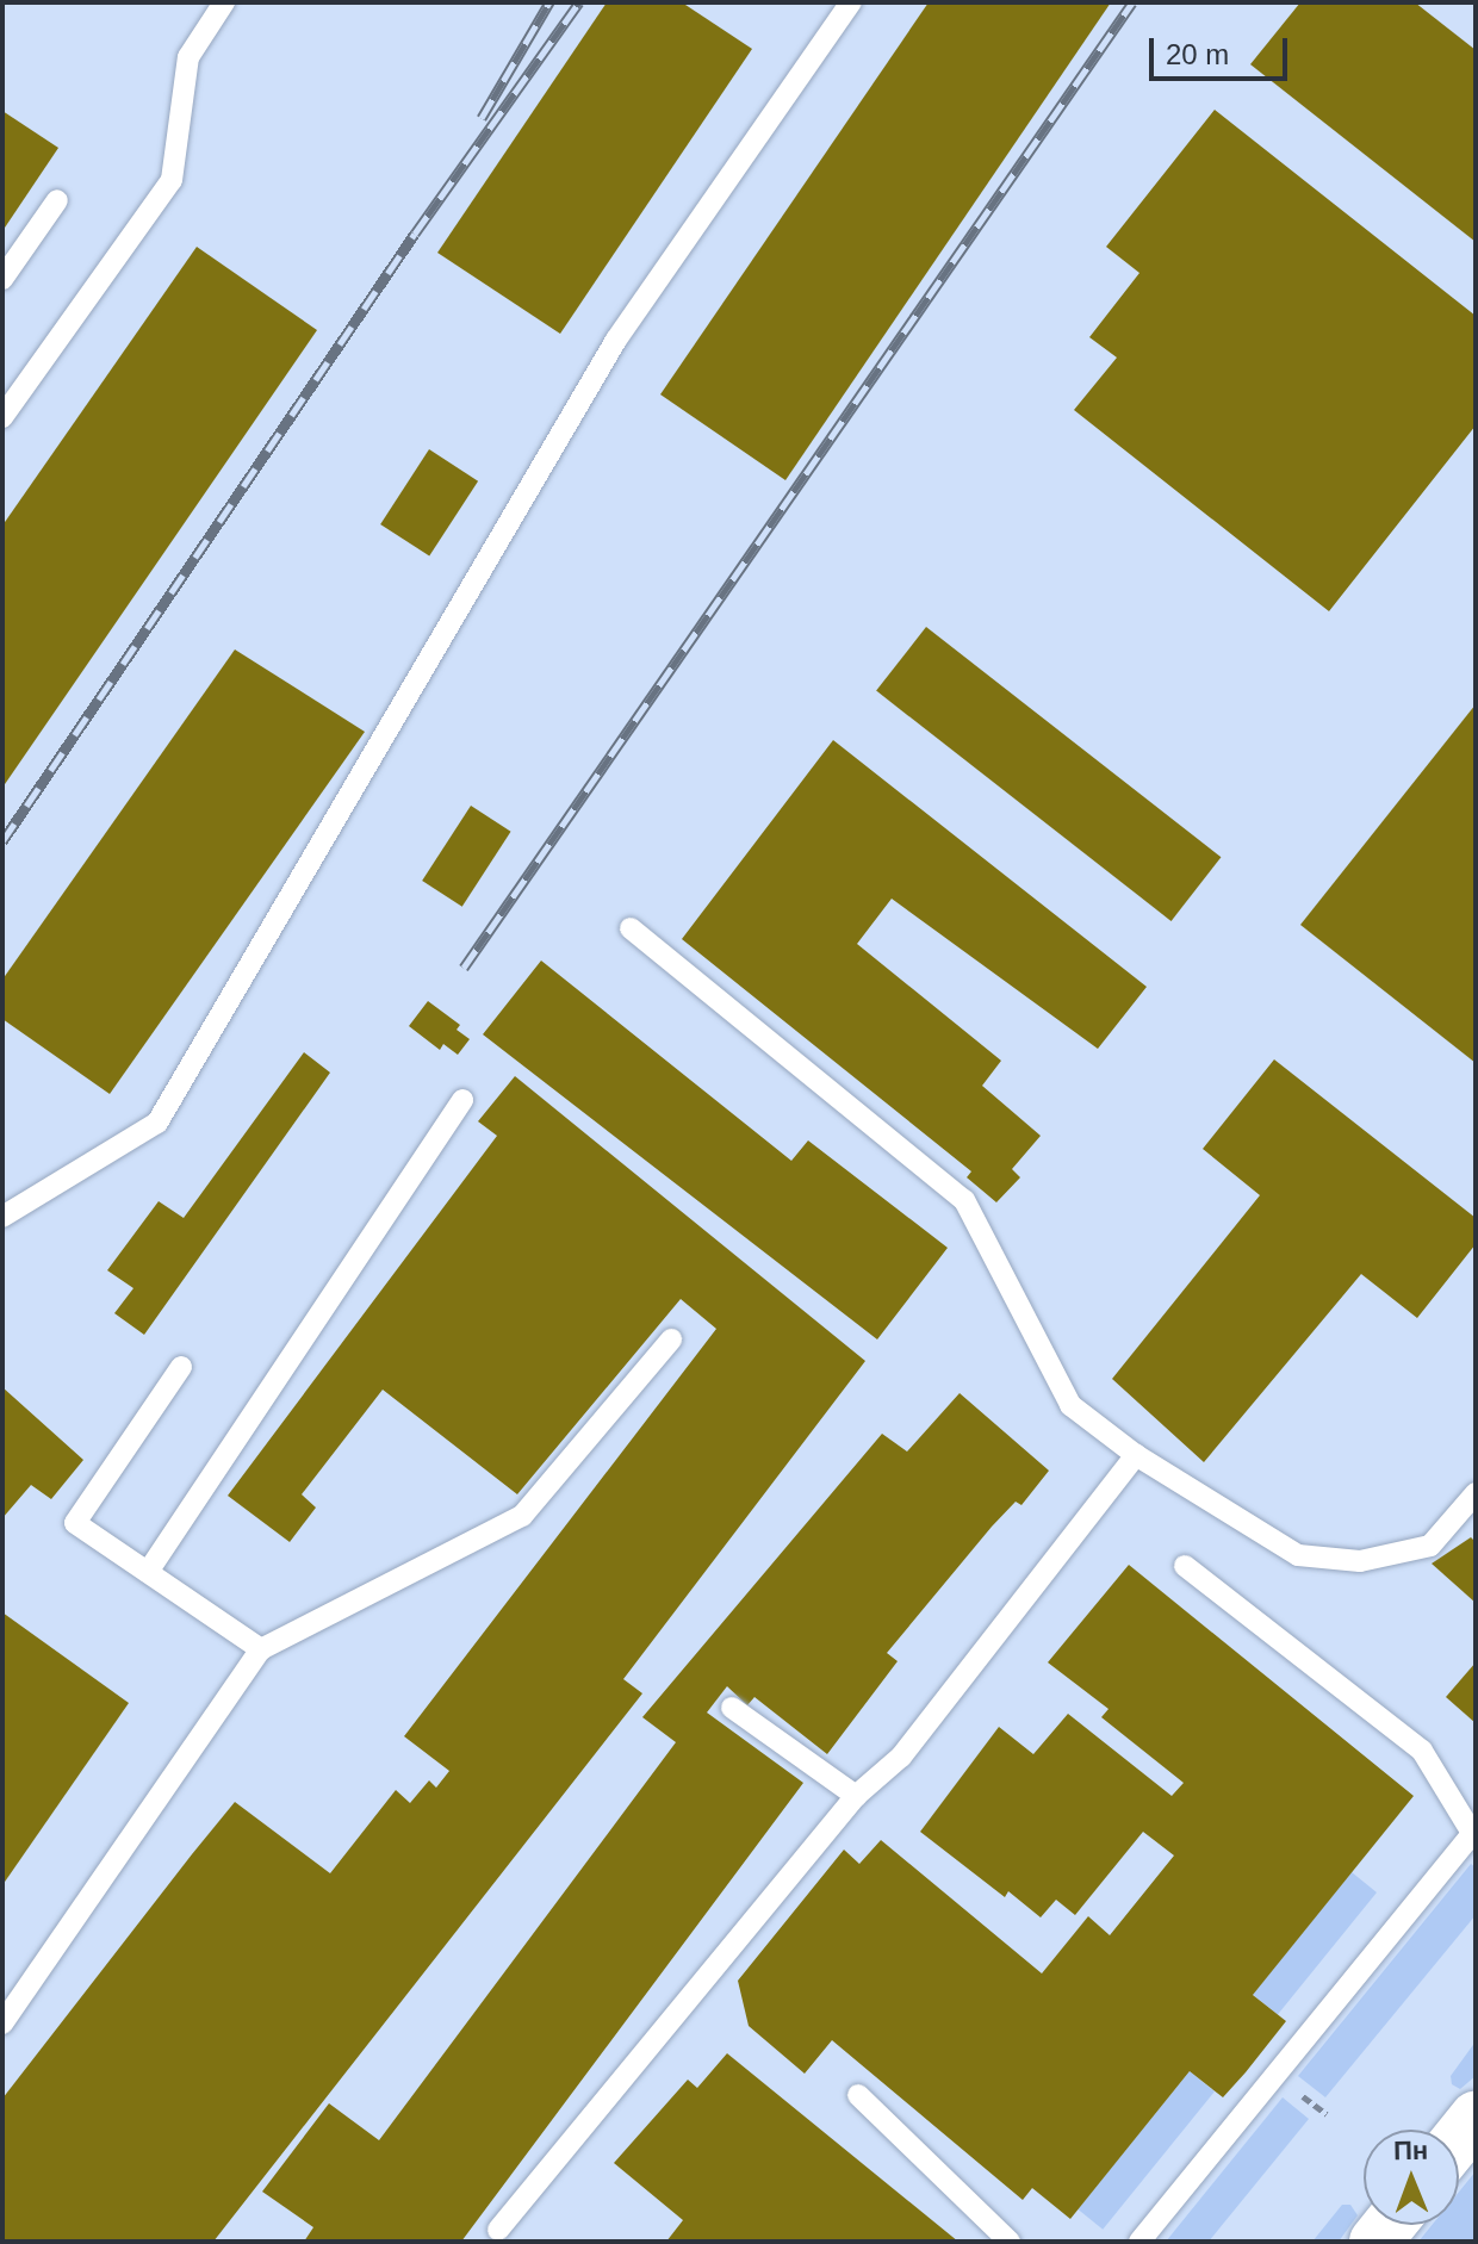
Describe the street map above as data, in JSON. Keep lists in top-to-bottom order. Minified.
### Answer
{"scale_bar":"20 m","north":"top"}
